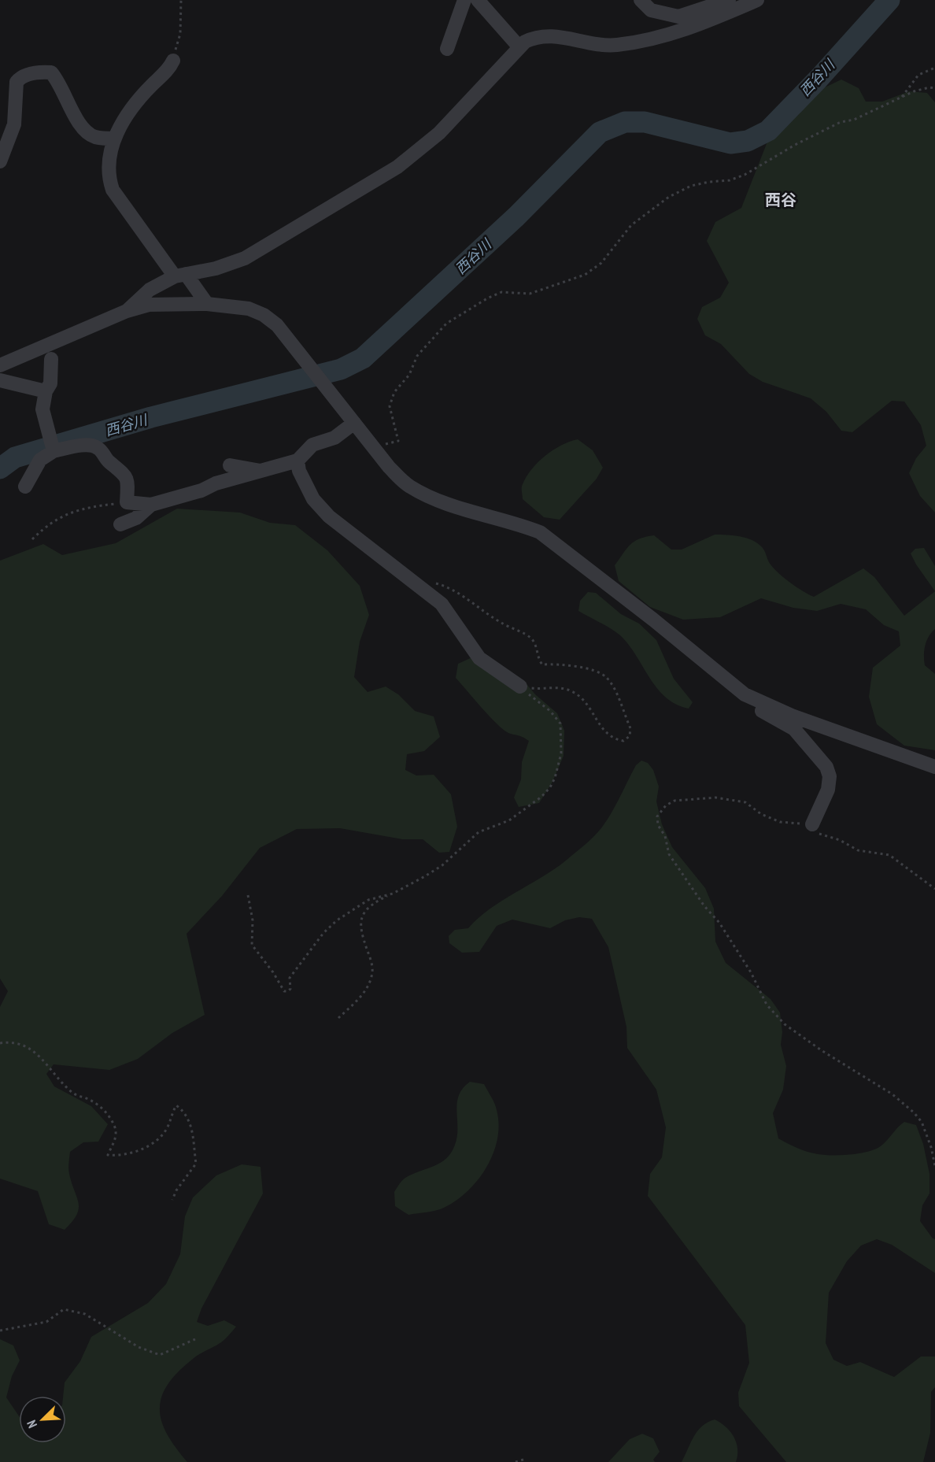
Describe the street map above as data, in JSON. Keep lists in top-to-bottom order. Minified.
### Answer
{"districts":["西谷"],"water":["西谷川"],"north":"bottom left"}
